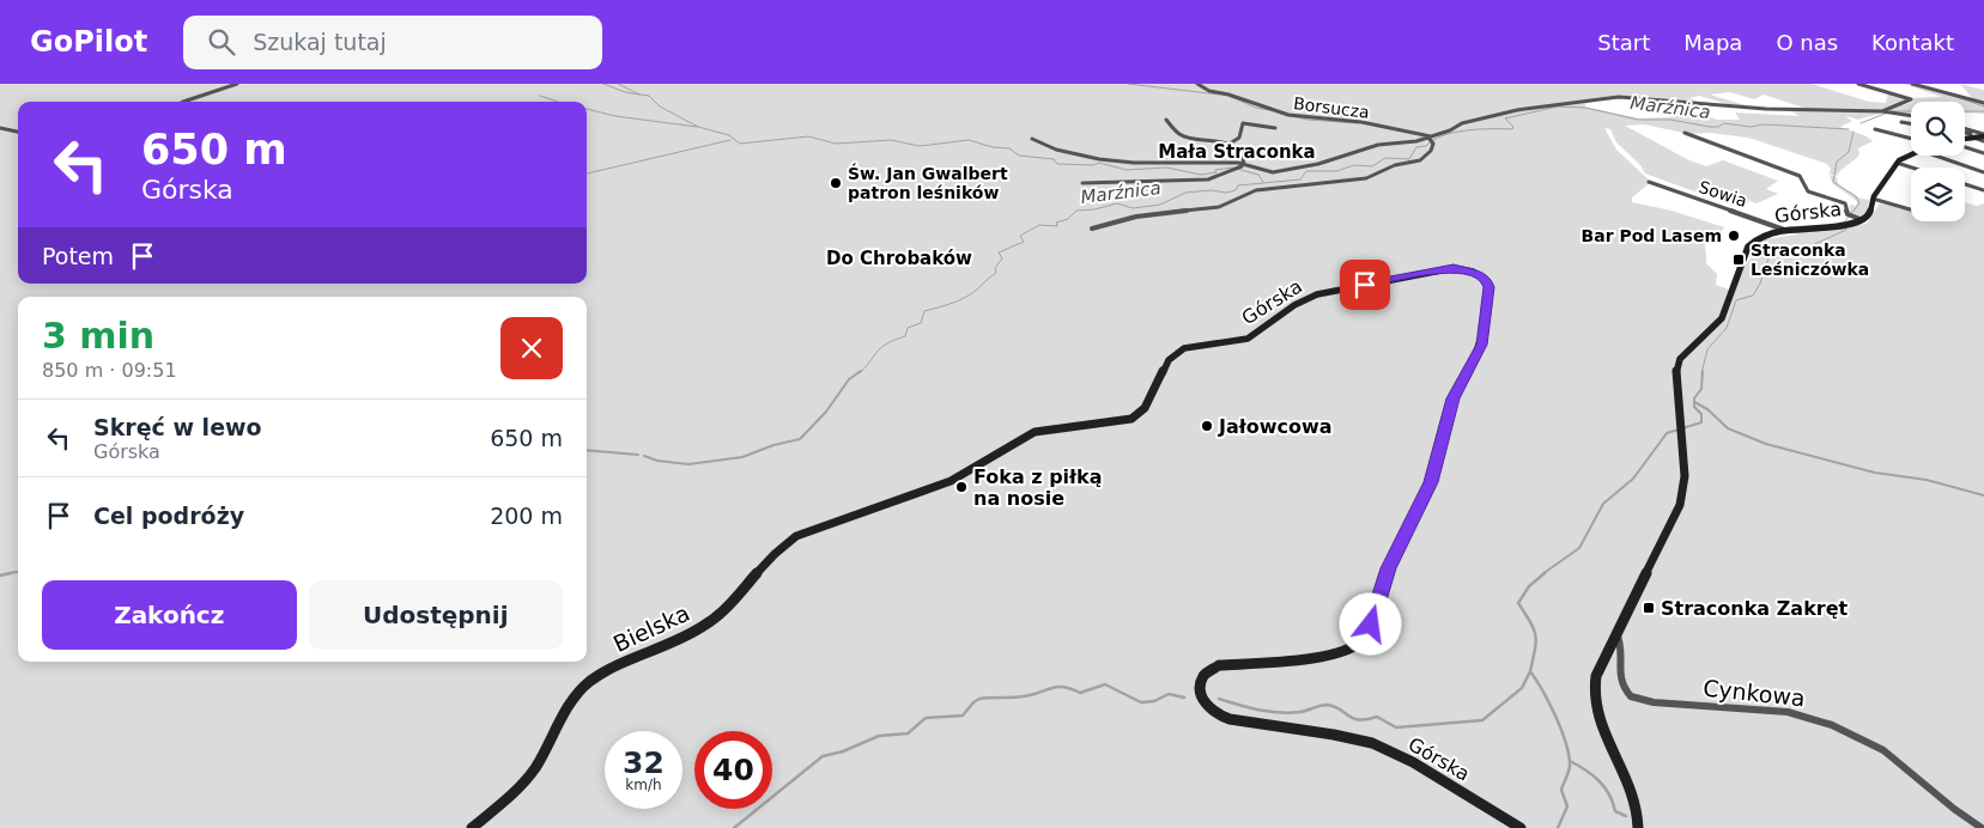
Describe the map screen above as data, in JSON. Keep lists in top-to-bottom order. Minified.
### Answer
{"streets":{"street":["Borsucza","Sowia","Górska","Bielska","Cynkowa"]},"crossings":[["Sowia","Górska"],["Górska","Bielska"],["Górska","Cynkowa"]],"districts":["Mała Straconka","Do Chrobaków"],"water":["Marźnica"],"places":{"other":["Św. Jan Gwalbert patron leśników","Bar Pod Lasem","Jałowcowa","Foka z piłką na nosie"],"transit":["Straconka Leśniczówka","Straconka Zakręt"]},"page":{"header":"GoPilot","search":"Szukaj tutaj","nav":["Start","Mapa","O nas","Kontakt"],"turn":["650 m","Górska"],"then":"Potem","heading":["3 min","850 m · 09:51"],"list":[{"name":"Skręć w lewo","note":"Górska","value":"650 m"},{"name":"Cel podróży","value":"200 m"}],"buttons":["Zakończ","Udostępnij"],"speed":"32 km/h","limit":"40"}}
